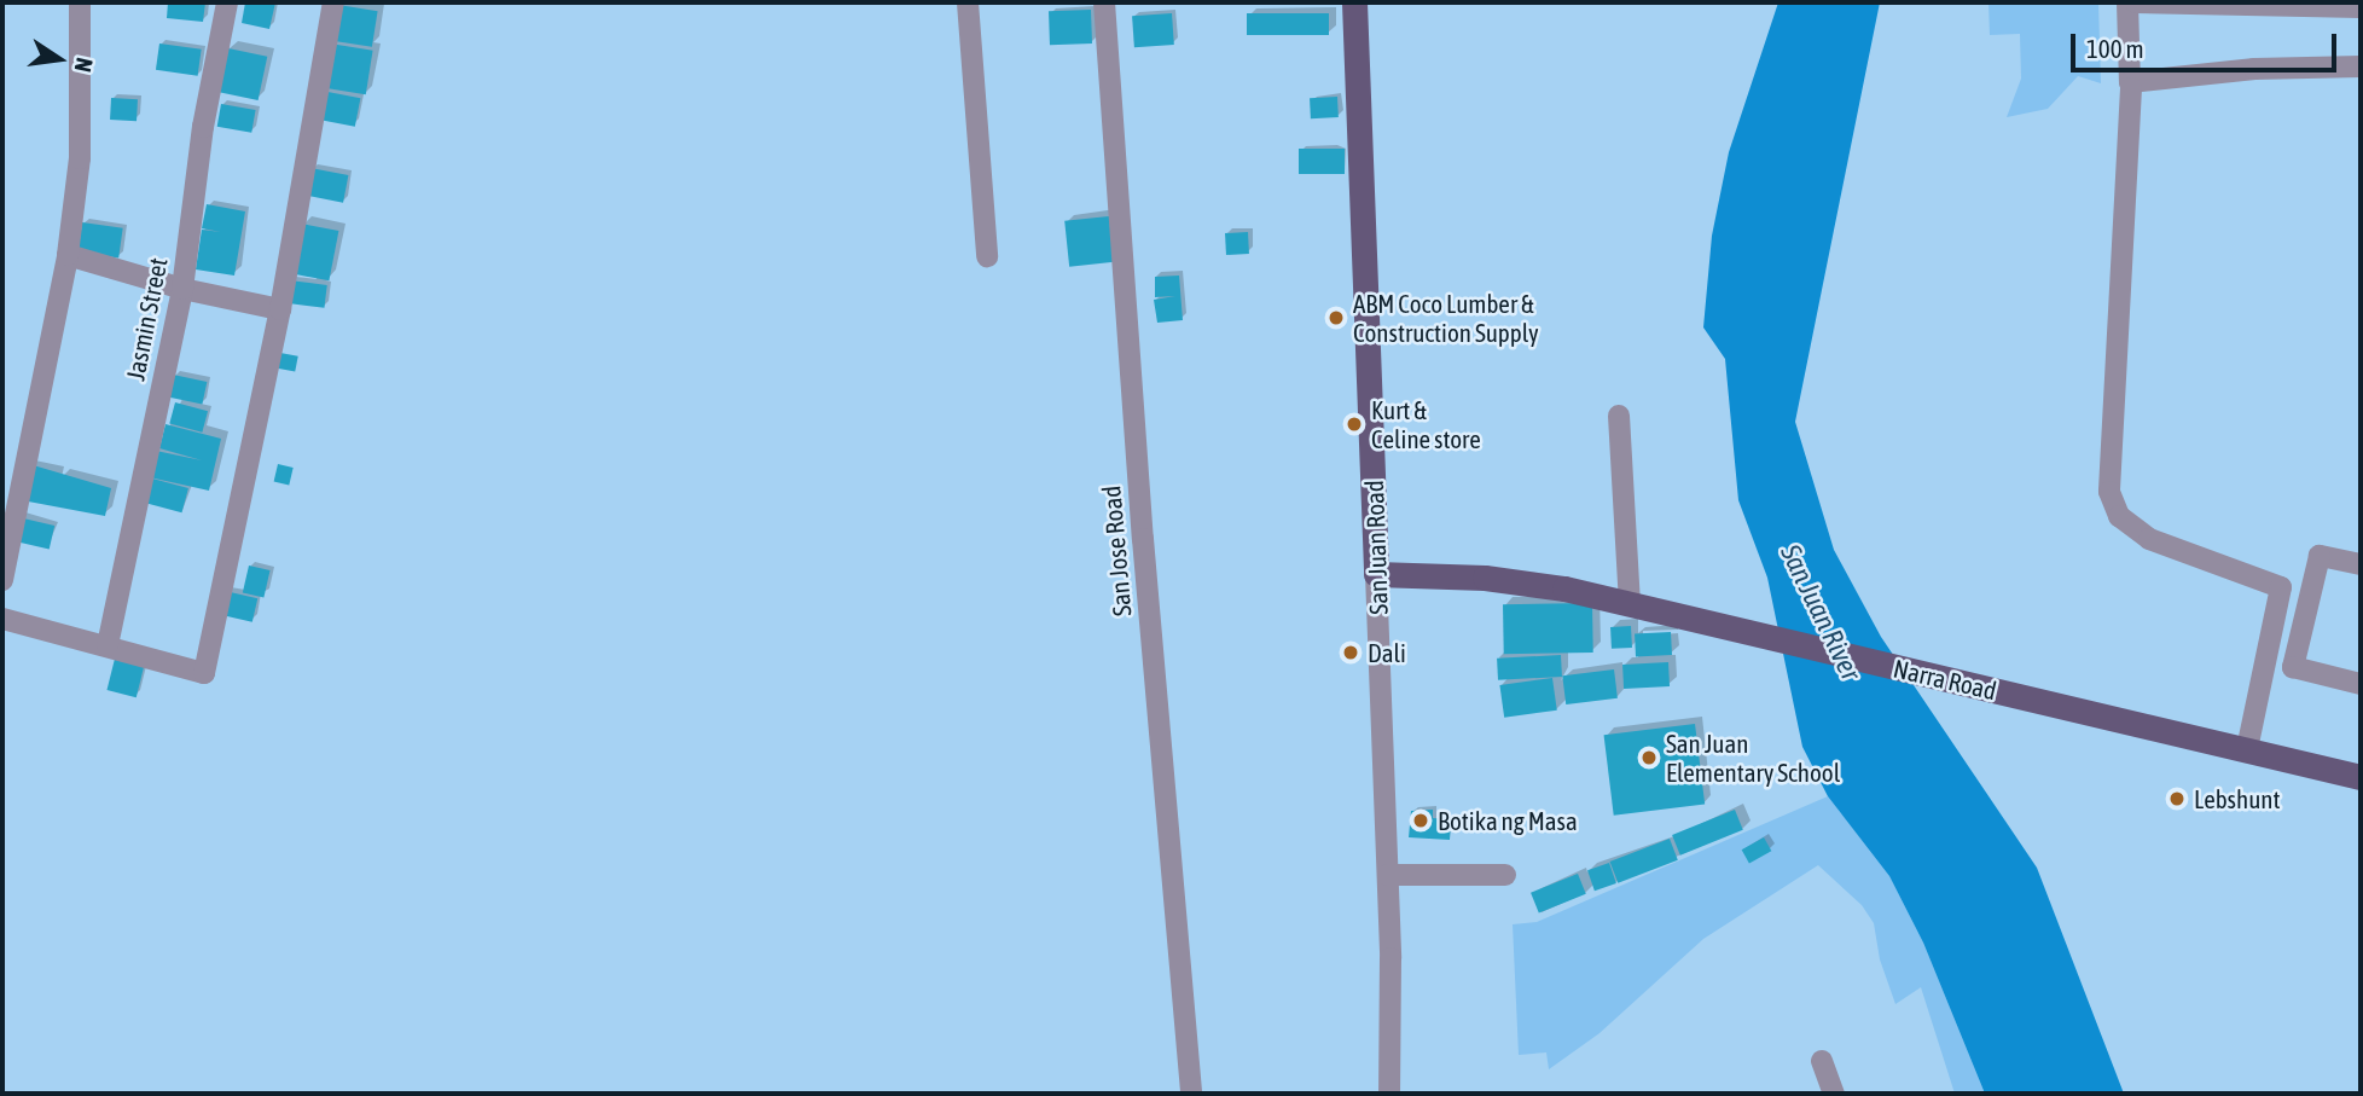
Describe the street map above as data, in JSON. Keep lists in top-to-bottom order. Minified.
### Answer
{"streets":{"main road":["San Juan Road","Narra Road"],"street":["Jasmin Street","San Jose Road"]},"crossings":[["San Juan Road","Narra Road"]],"water":["San Juan River"],"places":["ABM Coco Lumber & Construction Supply","Kurt & Celine store","Dali","San Juan Elementary School","Lebshunt","Botika ng Masa"],"scale_bar":"100 m","north":"right"}
